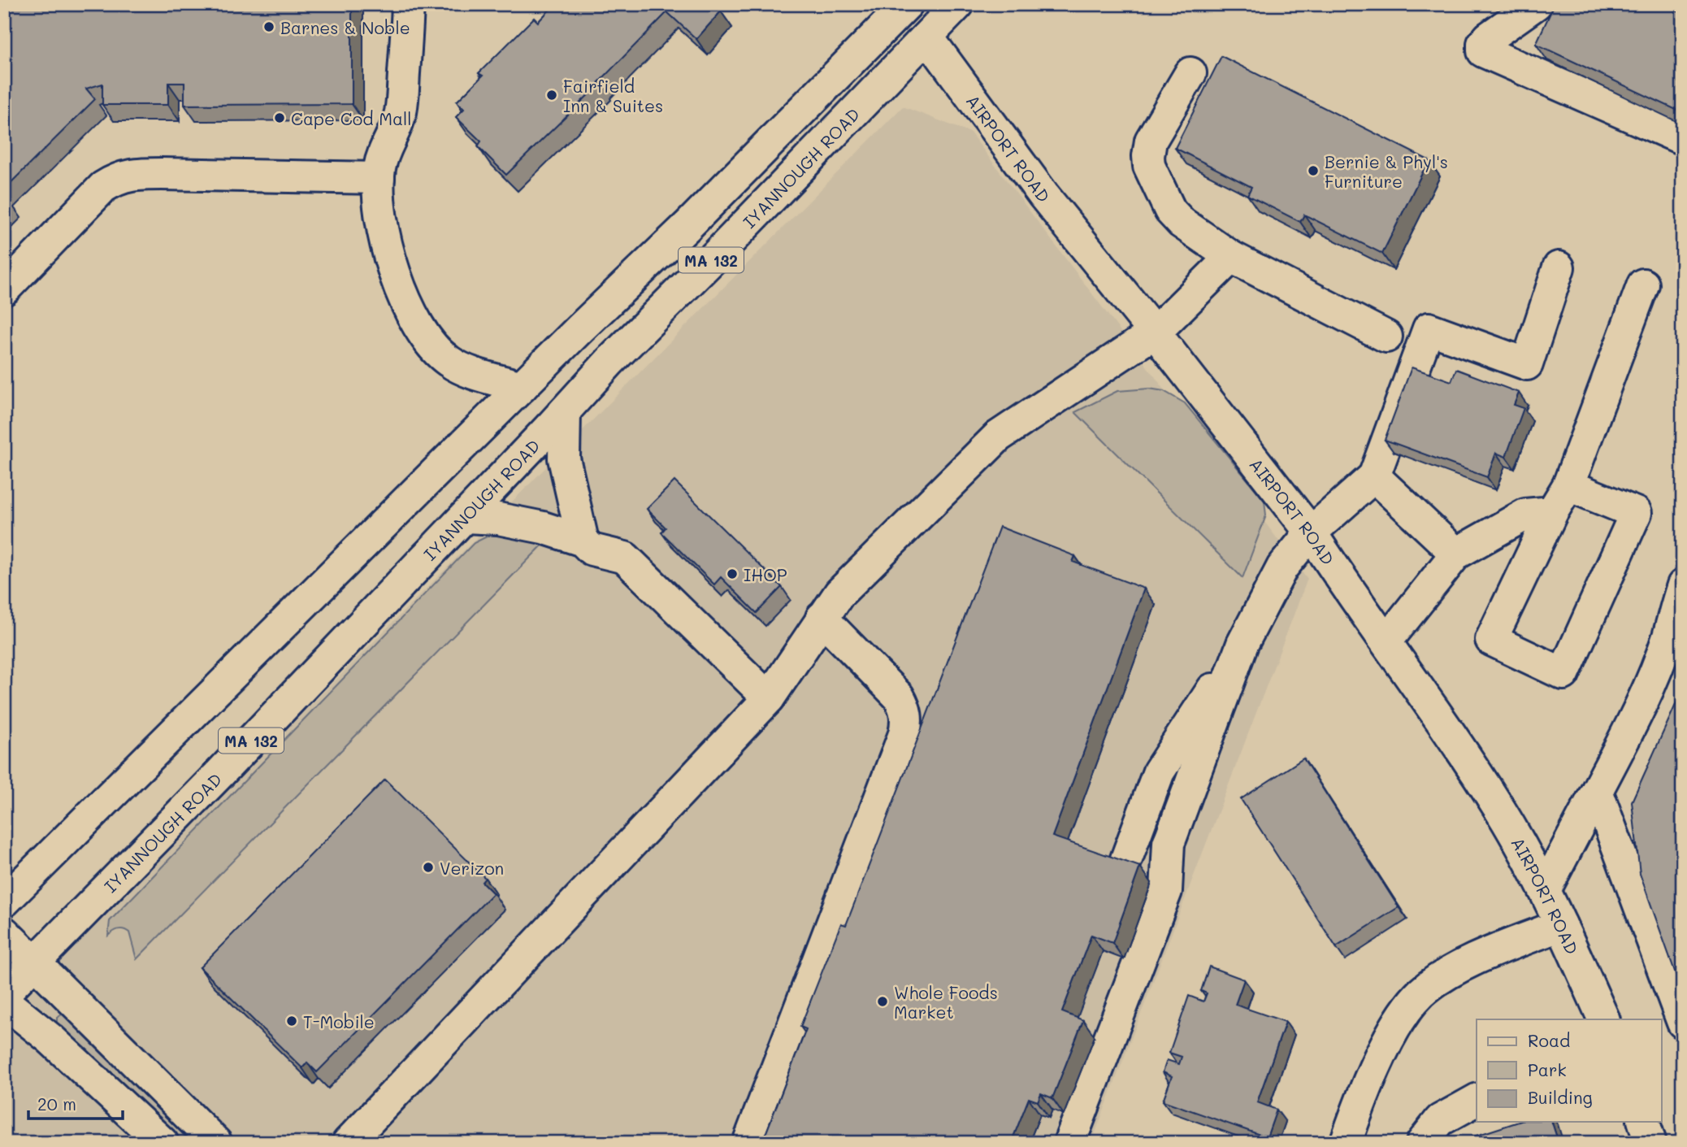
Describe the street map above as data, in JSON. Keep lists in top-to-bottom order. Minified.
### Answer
{"streets":{"main road":["AIRPORT ROAD","IYANNOUGH ROAD","MA 132"]},"crossings":[["AIRPORT ROAD","IYANNOUGH ROAD"]],"places":["Barnes & Noble","Fairfield Inn & Suites","Cape Cod Mall","Bernie & Phyl's Furniture","IHOP","Verizon","Whole Foods Market","T-Mobile"],"legend":["Road","Park","Building"],"scale_bar":"20 m"}
